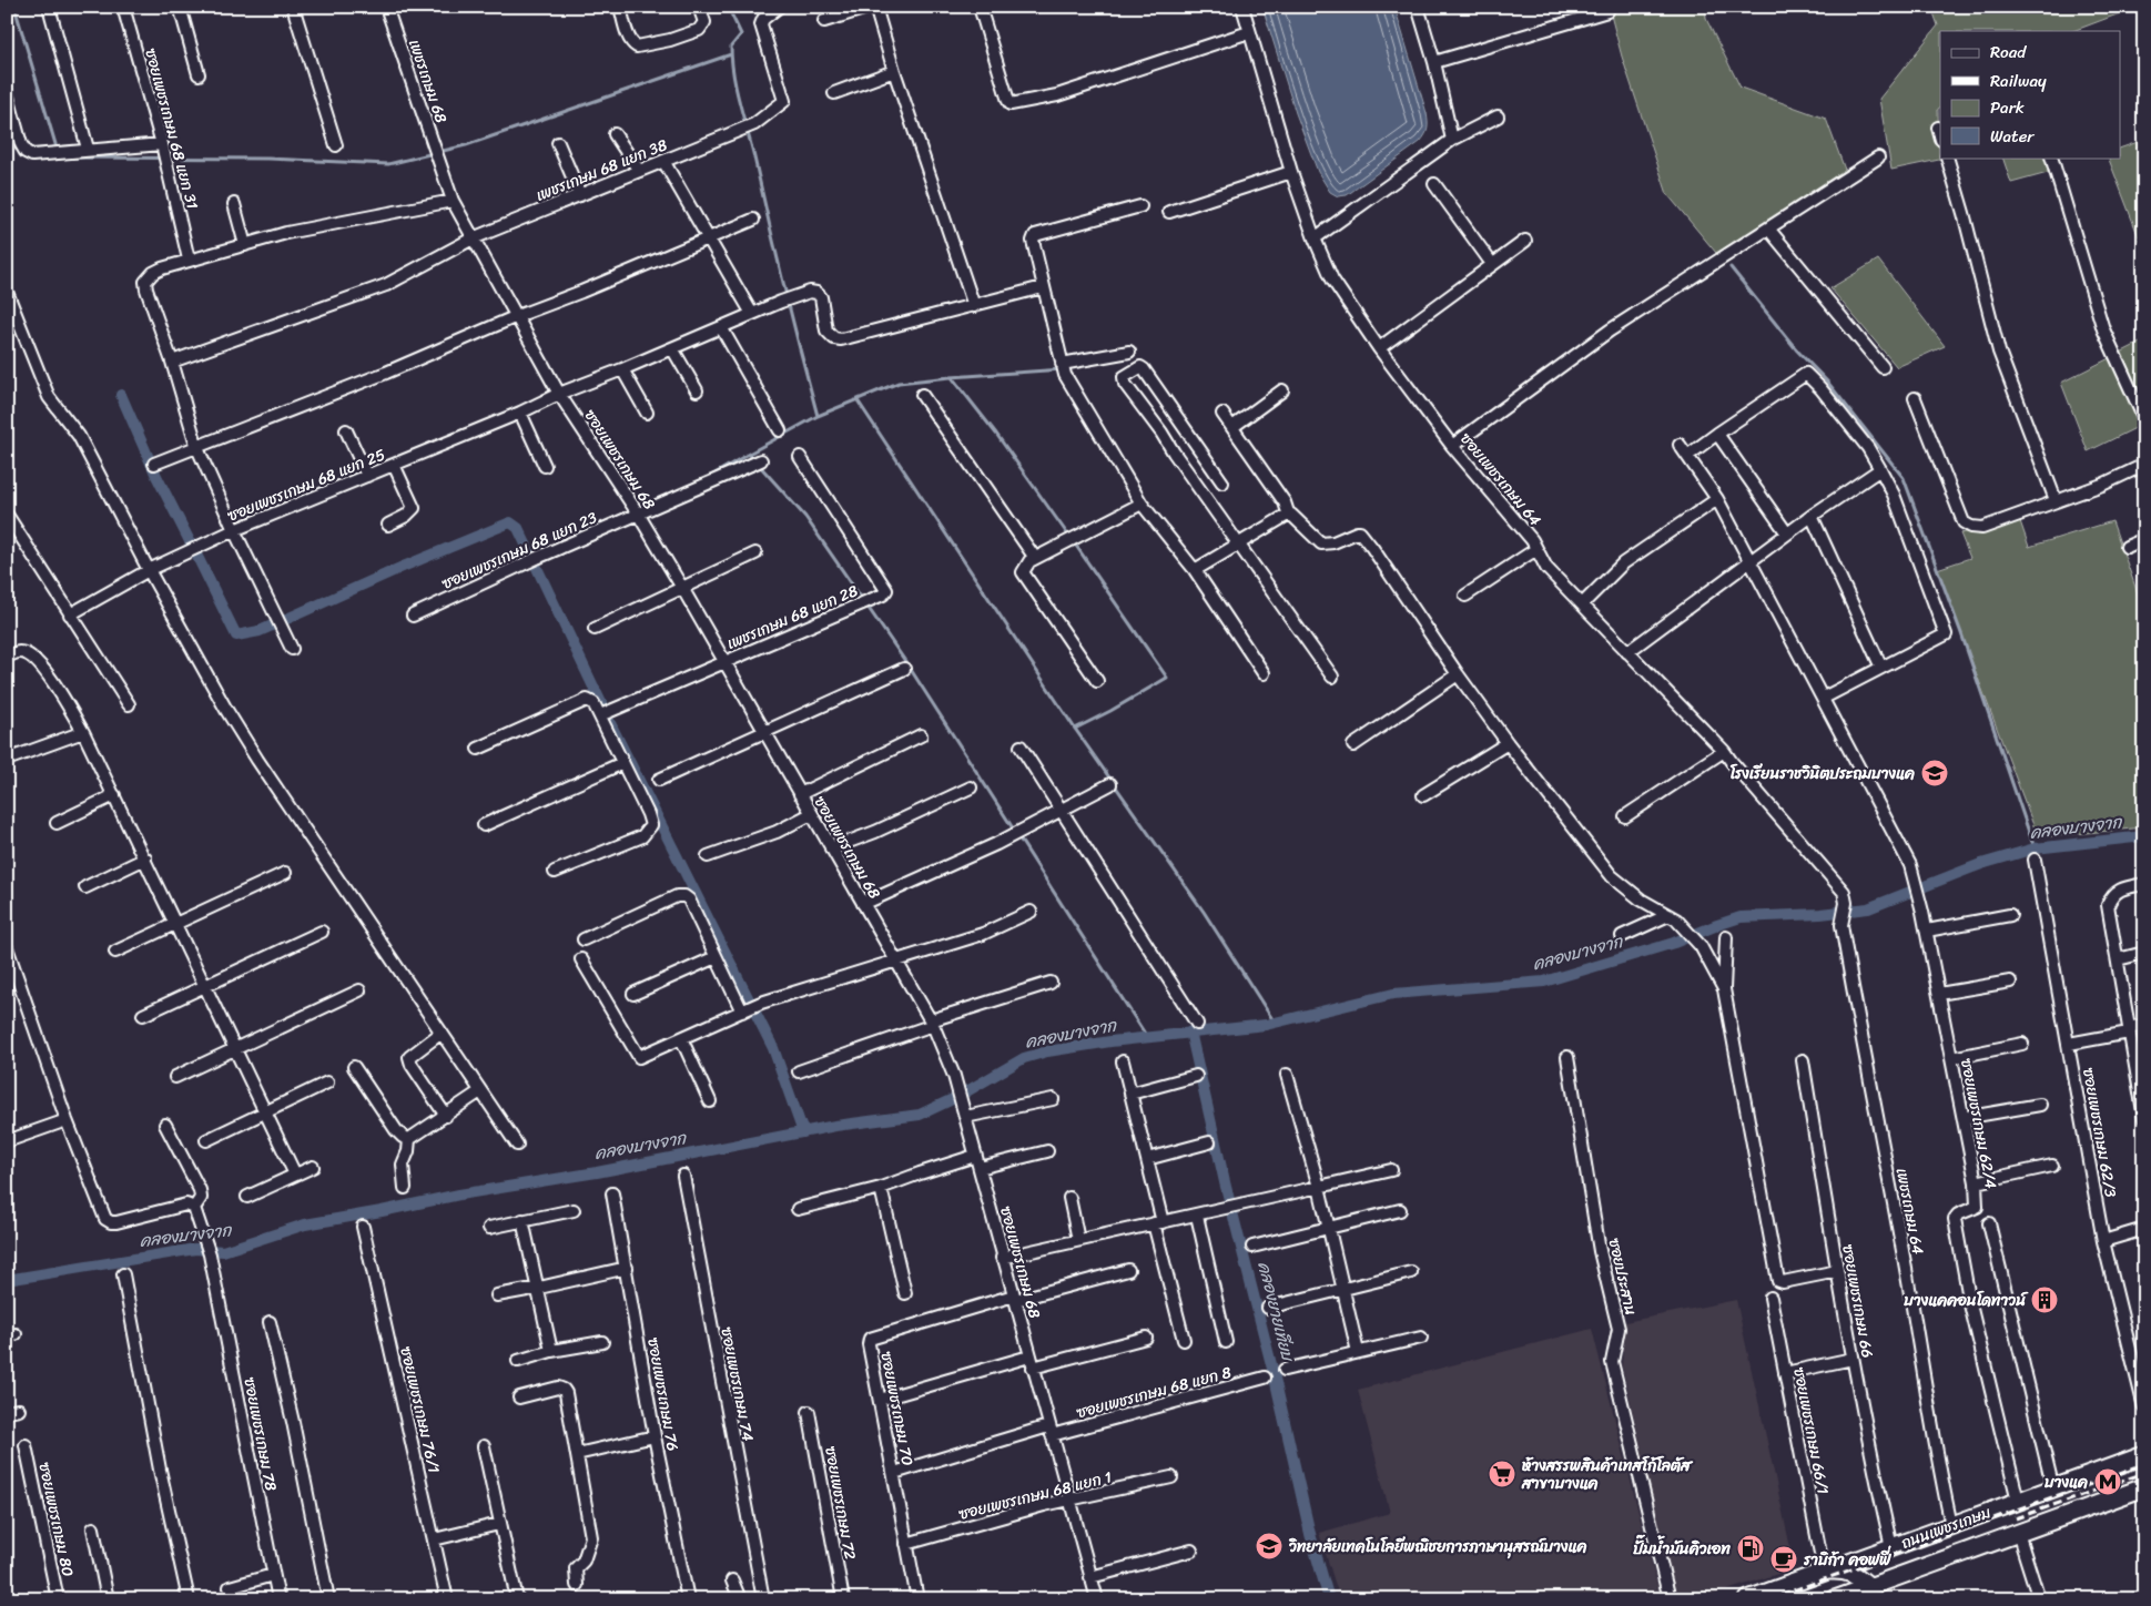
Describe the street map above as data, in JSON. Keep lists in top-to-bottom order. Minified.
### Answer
{"streets":{"main road":["ถนนเพชรเกษม"],"street":["เพชรเกษม 68","ซอยเพชรเกษม 68 แยก 31","เพชรเกษม 68 แยก 38","ซอยเพชรเกษม 68","ซอยเพชรเกษม 64","ซอยเพชรเกษม 68 แยก 25","ซอยเพชรเกษม 68 แยก 23","เพชรเกษม 68 แยก 28","ซอยเพชรเกษม 62/4","ซอยเพชรเกษม 62/3","เพชรเกษม 64","ซอยประสาน","ซอยเพชรเกษม 66","ซอยเพชรเกษม 74","ซอยเพชรเกษม 68 แยก 8","ซอยเพชรเกษม 76","ซอยเพชรเกษม 70","ซอยเพชรเกษม 76/1","ซอยเพชรเกษม 66/1","ซอยเพชรเกษม 78","ซอยเพชรเกษม 68 แยก 1","ซอยเพชรเกษม 72","ซอยเพชรเกษม 80"]},"crossings":[["เพชรเกษม 68","ซอยเพชรเกษม 68"],["เพชรเกษม 68 แยก 38","ซอยเพชรเกษม 68"],["ซอยเพชรเกษม 68","ซอยเพชรเกษม 68 แยก 25"],["ซอยเพชรเกษม 68","ซอยเพชรเกษม 68 แยก 23"],["ซอยเพชรเกษม 68","เพชรเกษม 68 แยก 28"],["ซอยเพชรเกษม 68","ซอยเพชรเกษม 68 แยก 8"],["ซอยเพชรเกษม 68","ซอยเพชรเกษม 70"],["ซอยเพชรเกษม 68","ซอยเพชรเกษม 68 แยก 1"],["ซอยเพชรเกษม 64","เพชรเกษม 64"],["ซอยเพชรเกษม 62/4","ถนนเพชรเกษม"],["เพชรเกษม 64","ถนนเพชรเกษม"],["ซอยเพชรเกษม 66","ถนนเพชรเกษม"],["ซอยเพชรเกษม 68 แยก 8","ซอยเพชรเกษม 70"],["ซอยเพชรเกษม 70","ซอยเพชรเกษม 68 แยก 1"],["ซอยเพชรเกษม 66/1","ถนนเพชรเกษม"]],"water":["คลองบางจาก","คลองยายเทียบ"],"places":{"school or university":["โรงเรียนราชวินิตประถมบางแค","วิทยาลัยเทคโนโลยีพณิชยการภาษานุสรณ์บางแค"],"building":["บางแคคอนโดทาวน์"],"supermarket":["ห้างสรรพสินค้าเทสโก้โลตัส สาขาบางแค"],"metro station":["บางแค"],"fuel station":["ปั๊มน้ำมันคิวเอท"],"cafe":["ราบิก้า คอฟฟี่"]},"legend":["Road","Railway","Park","Water"]}
